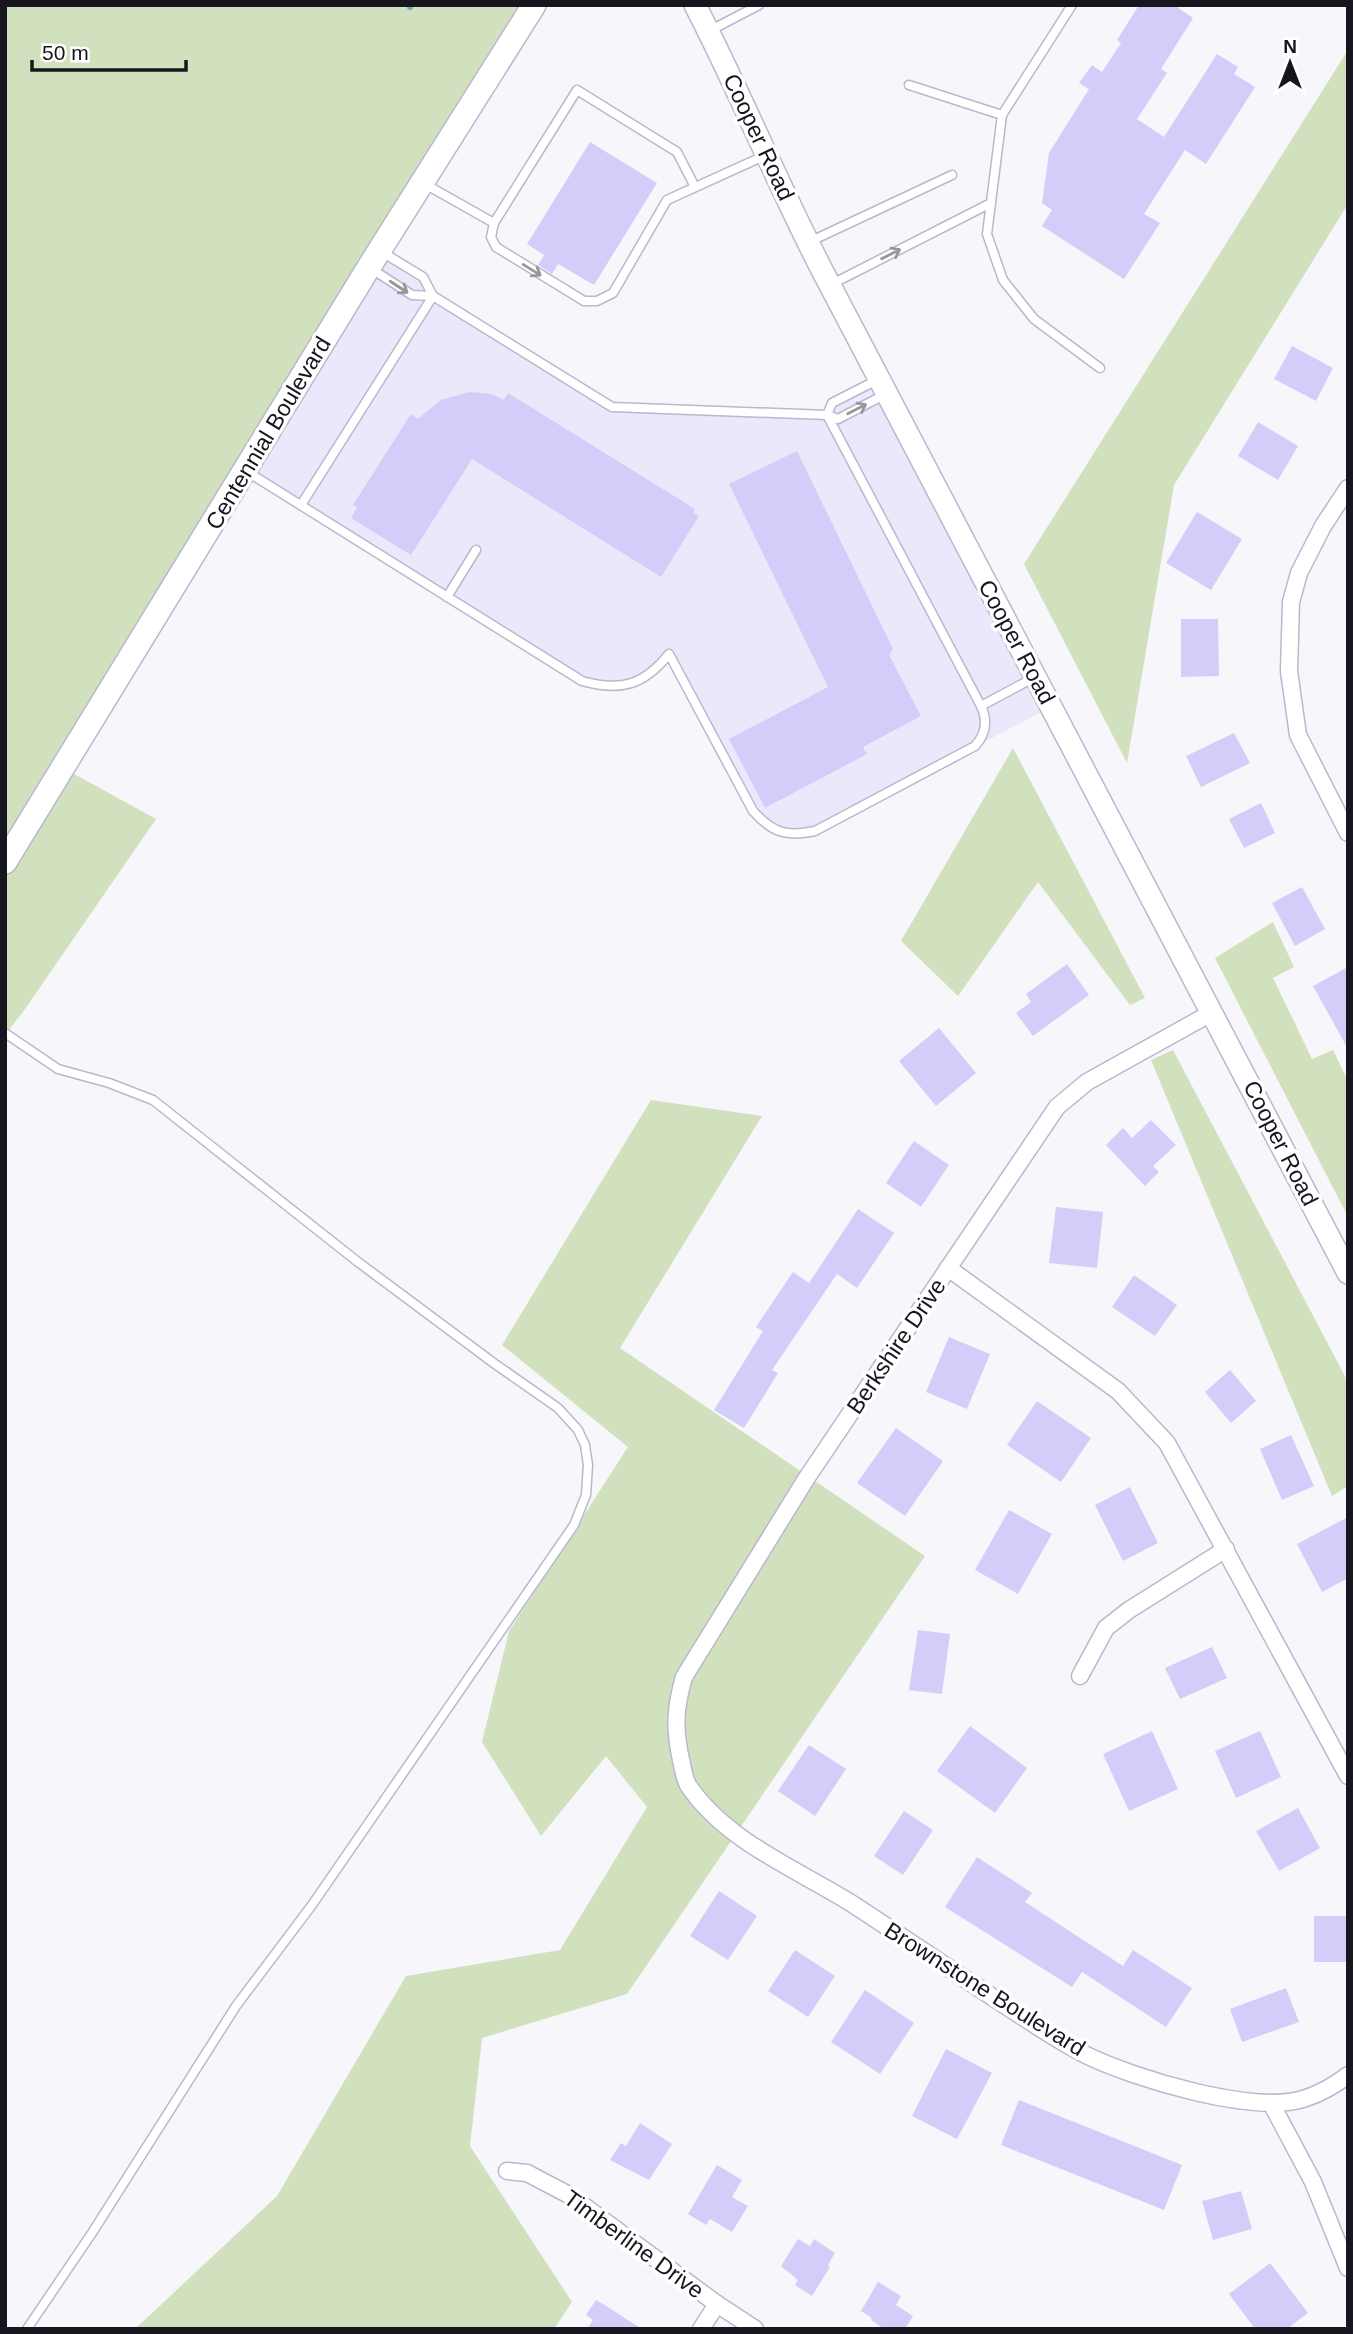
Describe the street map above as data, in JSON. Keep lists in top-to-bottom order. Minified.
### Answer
{"streets":{"main road":["Centennial Boulevard"],"street":["Cooper Road","Berkshire Drive","Brownstone Boulevard","Timberline Drive"]},"crossings":[["Cooper Road","Berkshire Drive"],["Berkshire Drive","Brownstone Boulevard"]],"scale_bar":"50 m","north":"top"}
